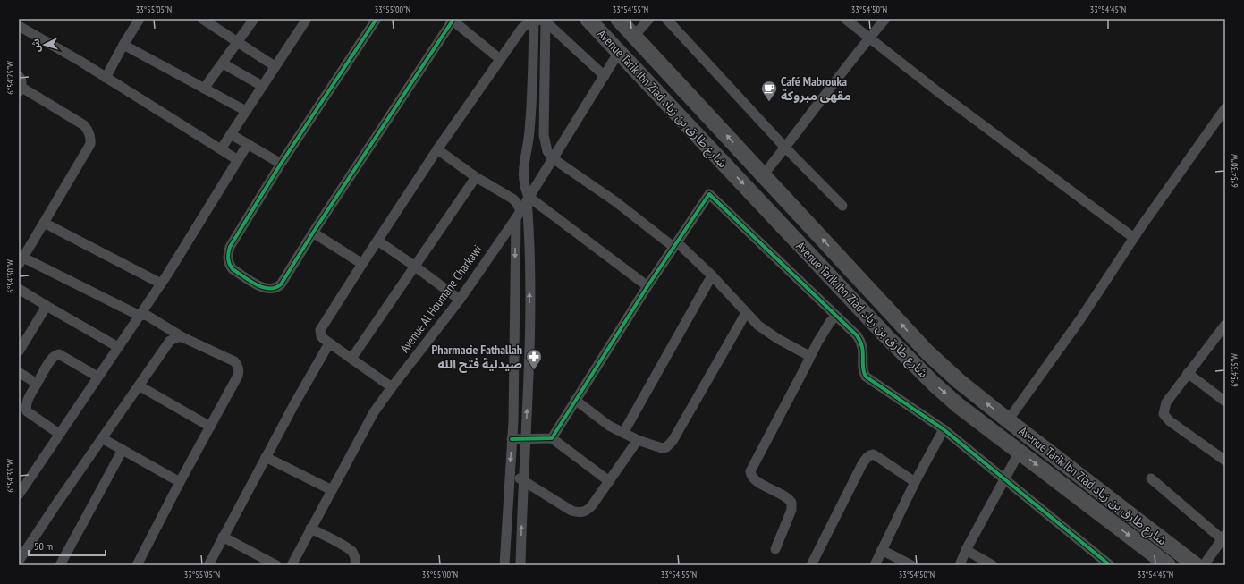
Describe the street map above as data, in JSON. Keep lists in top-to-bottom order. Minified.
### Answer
{"streets":{"main road":["Avenue Tarik Ibn Ziad شارع طارق بن زياد"],"street":["Avenue Al Houmane Charkawi"]},"crossings":[["Avenue Tarik Ibn Ziad شارع طارق بن زياد","Avenue Al Houmane Charkawi"]],"places":{"cafe":["Café Mabrouka مقهى مبروكة"],"pharmacy":["Pharmacie Fathallah صيدلية فتح الله"]},"scale_bar":"50 m","north":"left","coordinates":["33°55'05\"N","33°55'00\"N","33°54'55\"N","33°54'50\"N","33°54'45\"N","6°54'25\"W","6°54'30\"W","6°54'35\"W"]}
